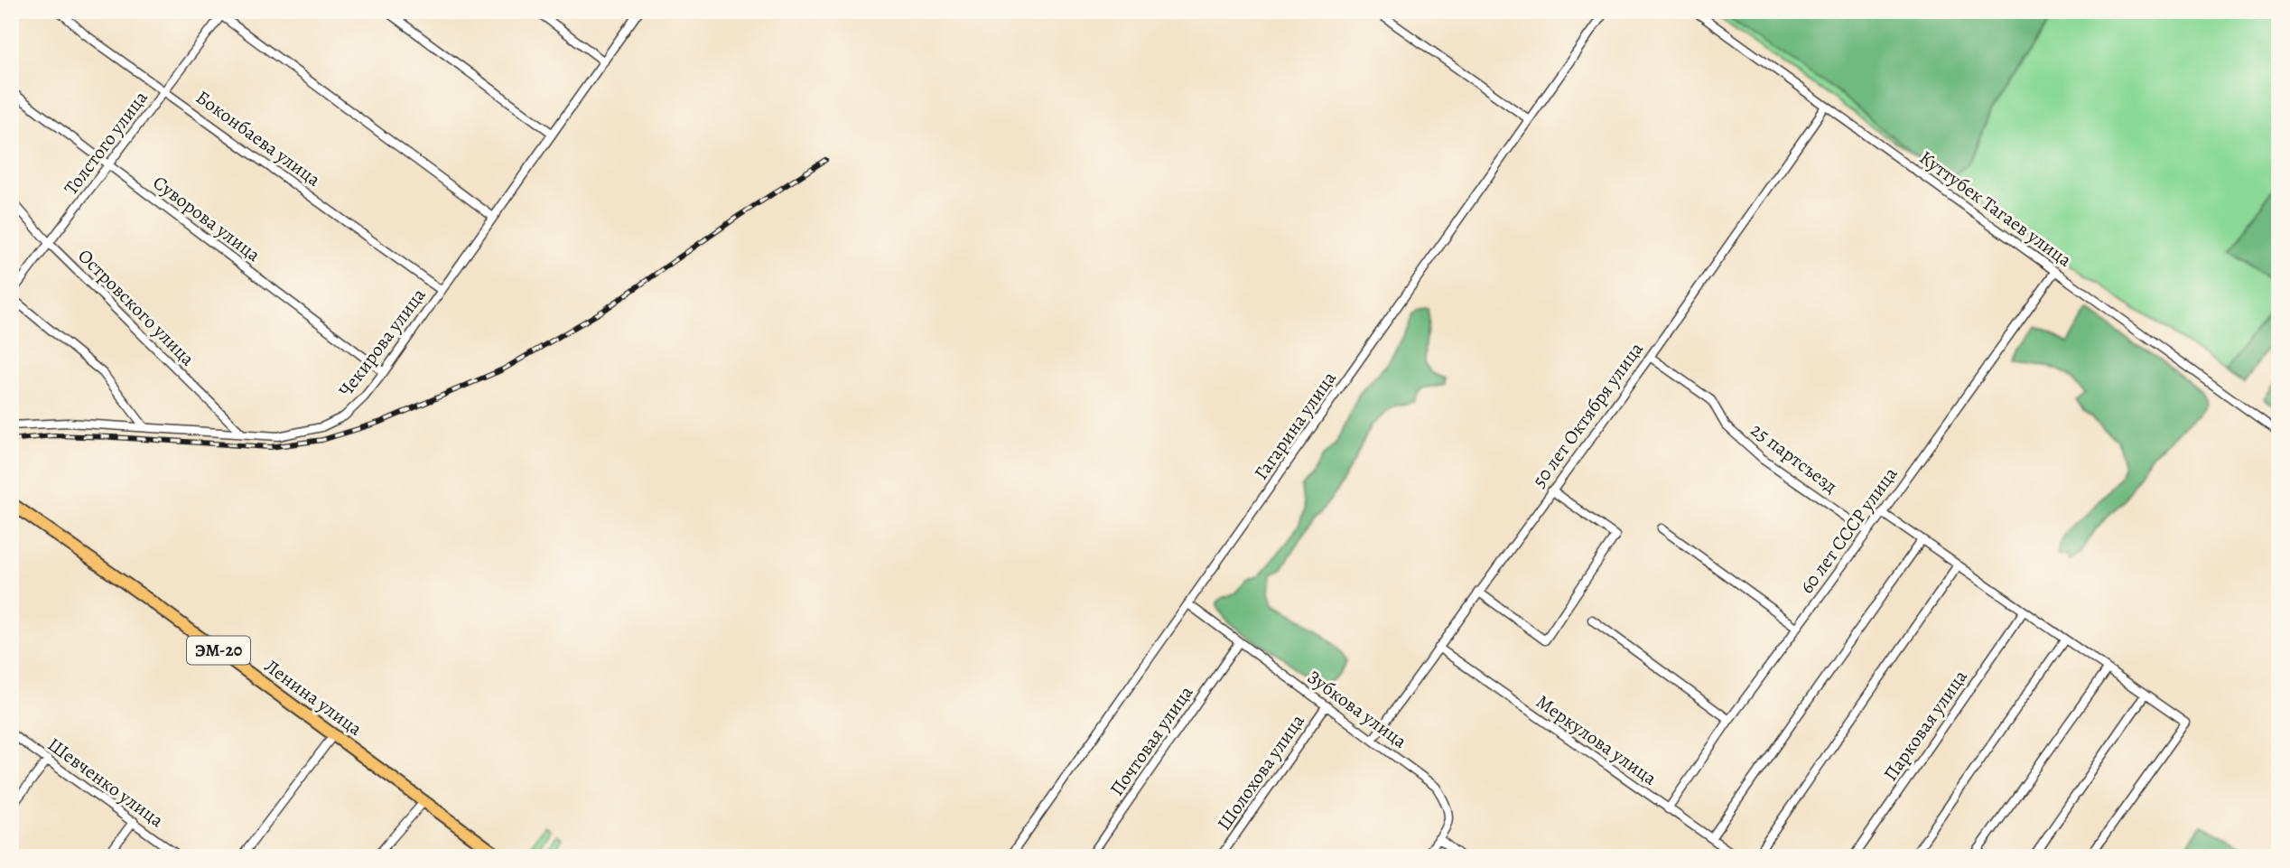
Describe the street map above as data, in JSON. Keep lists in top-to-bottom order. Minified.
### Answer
{"streets":{"main road":["ЭМ-20","Ленина улица"],"street":["Боконбаева улица","Толстого улица","Куттубек Тагаев улица","Суворова улица","Островского улица","Чекирова улица","50 лет Октября улица","Гагарина улица","25 партсъезд","60 лет СССР улица","Зубкова улица","Парковая улица","Меркулова улица","Почтовая улица","Шолохова улица","Шевченко улица"]},"crossings":[["Боконбаева улица","Толстого улица"],["Боконбаева улица","Чекирова улица"],["Толстого улица","Суворова улица"],["Толстого улица","Островского улица"],["Куттубек Тагаев улица","50 лет Октября улица"],["Куттубек Тагаев улица","60 лет СССР улица"],["Суворова улица","Чекирова улица"],["Островского улица","Чекирова улица"],["50 лет Октября улица","25 партсъезд"],["50 лет Октября улица","Зубкова улица"],["50 лет Октября улица","Меркулова улица"],["Гагарина улица","Зубкова улица"],["25 партсъезд","60 лет СССР улица"],["60 лет СССР улица","Меркулова улица"],["Зубкова улица","Почтовая улица"],["Зубкова улица","Шолохова улица"]]}
